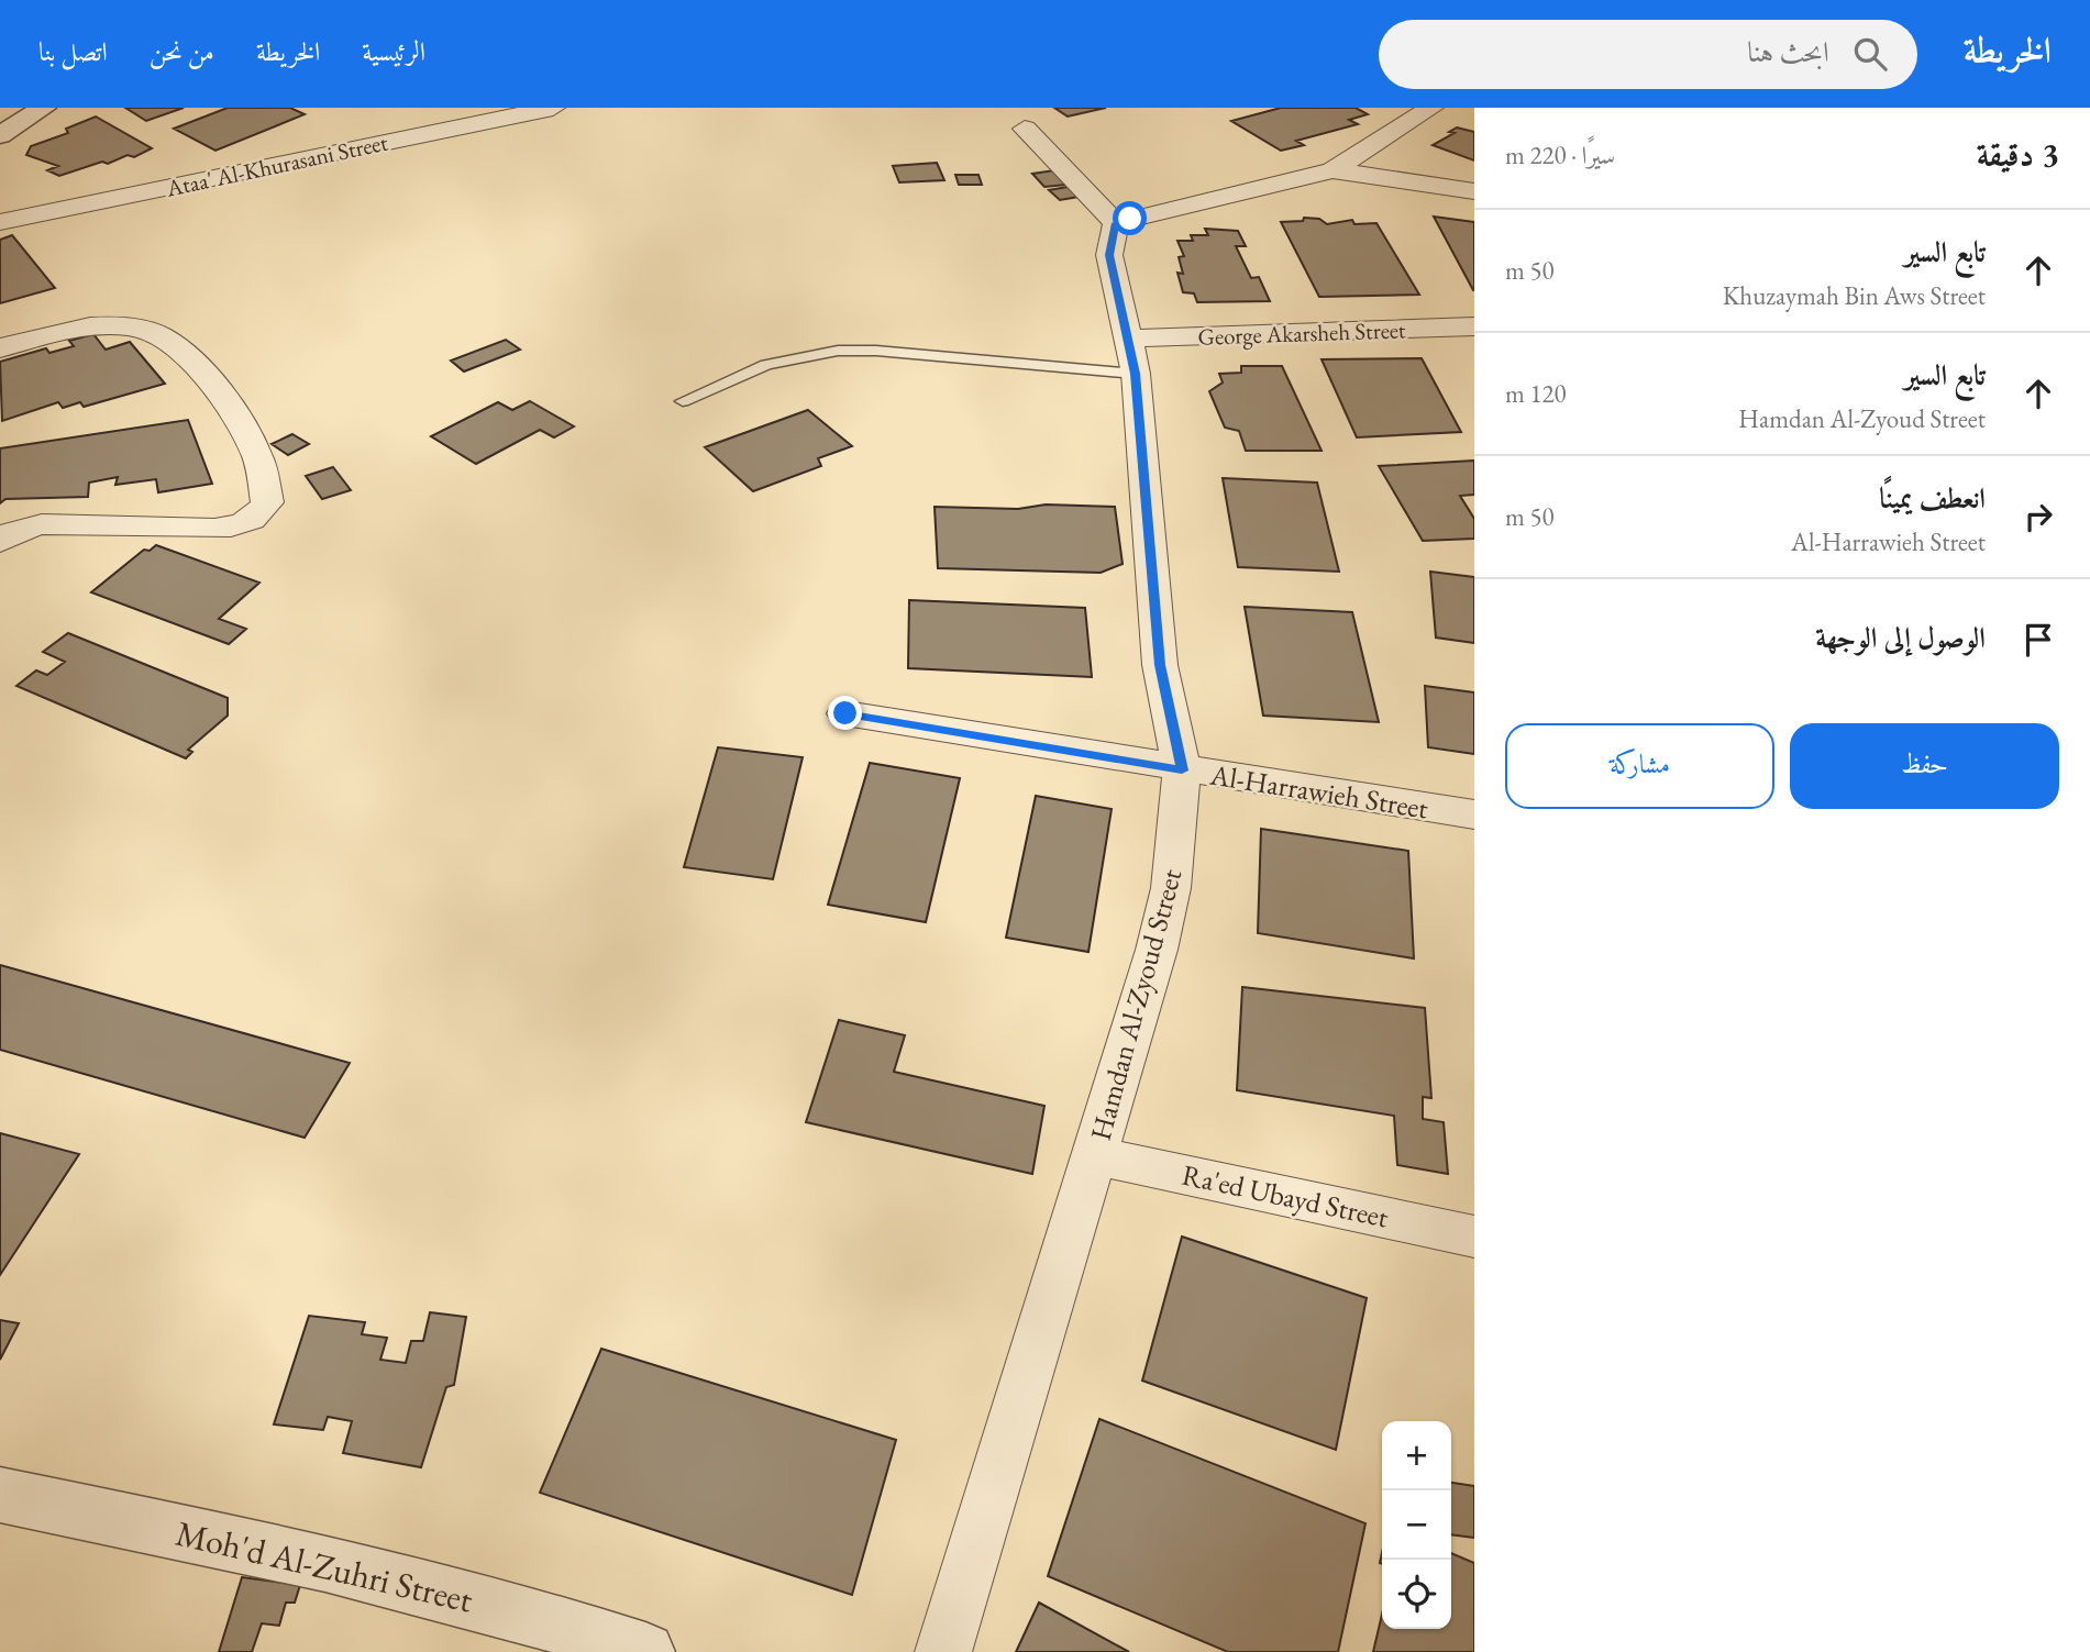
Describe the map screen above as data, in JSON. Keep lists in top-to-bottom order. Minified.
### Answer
{"streets":{"street":["Ataa' Al-Khurasani Street","George Akarsheh Street","Al-Harrawieh Street","Hamdan Al-Zyoud Street","Ra'ed Ubayd Street","Moh'd Al-Zuhri Street"]},"crossings":[["George Akarsheh Street","Hamdan Al-Zyoud Street"],["Al-Harrawieh Street","Hamdan Al-Zyoud Street"],["Hamdan Al-Zyoud Street","Ra'ed Ubayd Street"]],"page":{"header":"الخريطة","search":"ابحث هنا","nav":["الرئيسية","الخريطة","من نحن","اتصل بنا"],"heading":["3 دقيقة","سيرًا · 220 m"],"list":[["تابع السير","Khuzaymah Bin Aws Street","50 m"],["تابع السير","Hamdan Al-Zyoud Street","120 m"],["انعطف يمينًا","Al-Harrawieh Street","50 m"],"الوصول إلى الوجهة"],"buttons":["حفظ","مشاركة"],"map_buttons":["+","−"]}}
